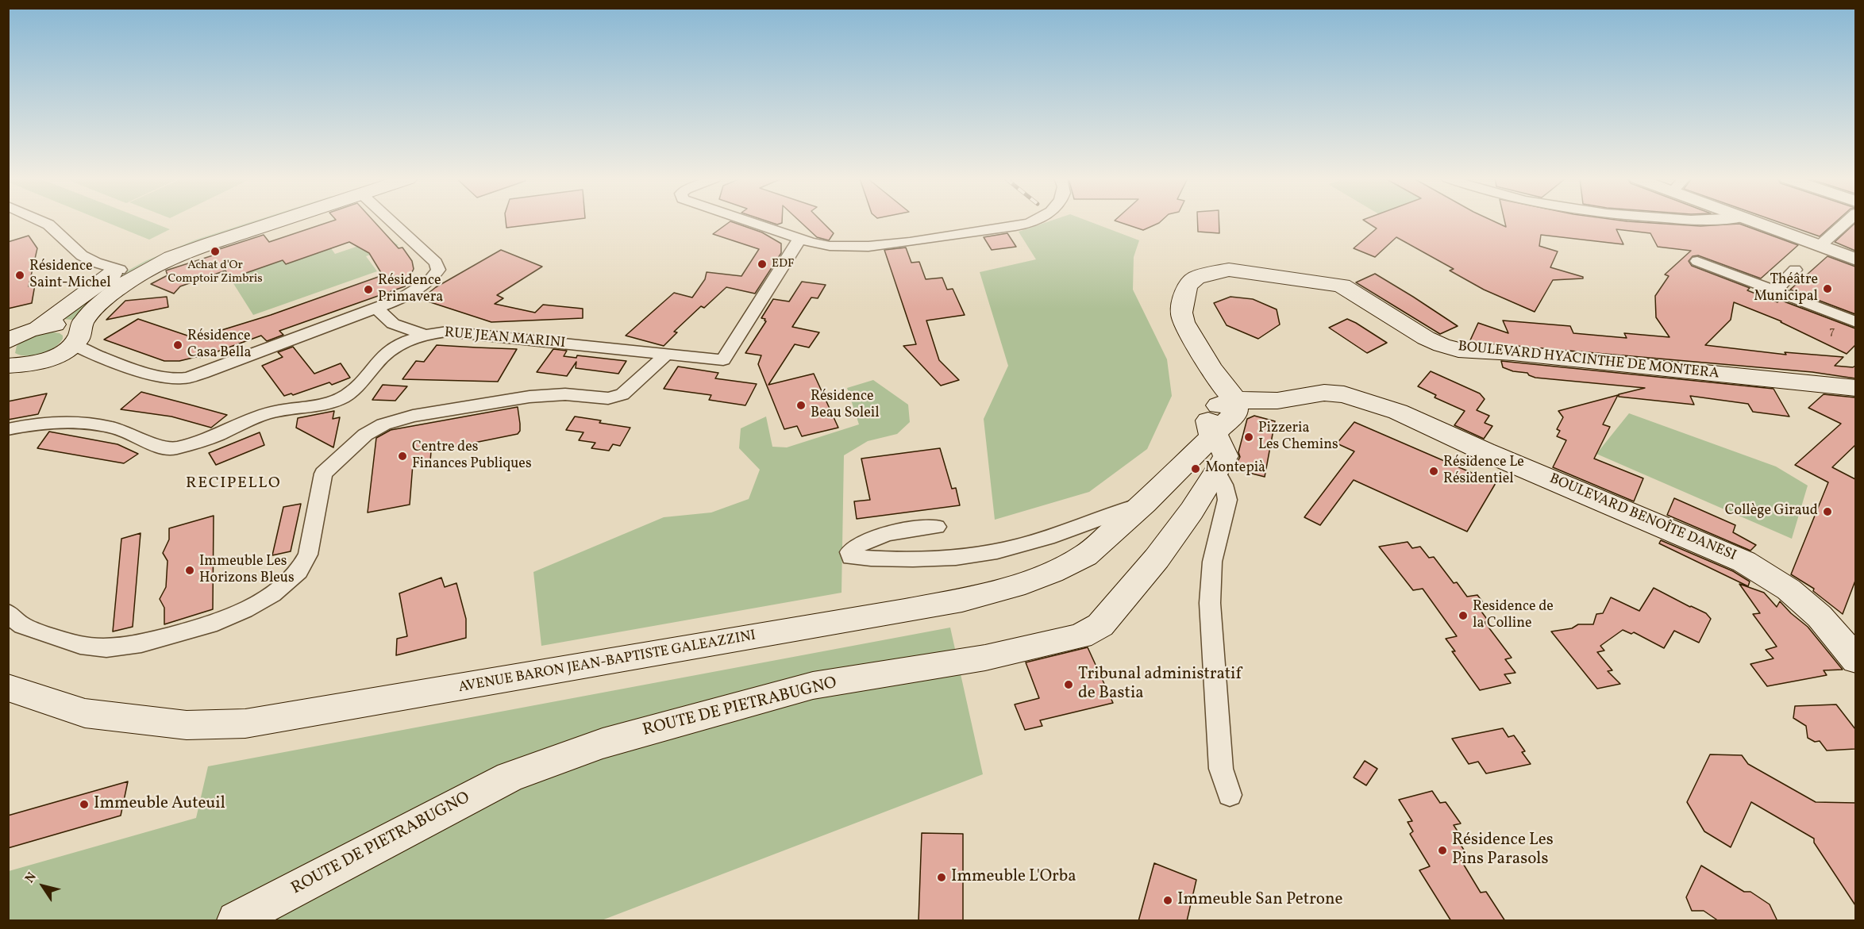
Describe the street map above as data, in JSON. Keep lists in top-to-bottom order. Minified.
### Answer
{"streets":{"main road":["BOULEVARD HYACINTHE DE MONTERA","BOULEVARD BENOÎTE DANESI","AVENUE BARON JEAN-BAPTISTE GALEAZZINI","ROUTE DE PIETRABUGNO"],"street":["RUE JEAN MARINI"]},"crossings":[["BOULEVARD HYACINTHE DE MONTERA","BOULEVARD BENOÎTE DANESI"],["BOULEVARD HYACINTHE DE MONTERA","AVENUE BARON JEAN-BAPTISTE GALEAZZINI"],["BOULEVARD BENOÎTE DANESI","AVENUE BARON JEAN-BAPTISTE GALEAZZINI"],["AVENUE BARON JEAN-BAPTISTE GALEAZZINI","ROUTE DE PIETRABUGNO"]],"districts":["RECIPELLO"],"places":["Achat d'Or Comptoir Zimbris","EDF","Résidence Saint-Michel","Théâtre Municipal","Résidence Primavera","Résidence Casa Bella","Résidence Beau Soleil","Pizzeria Les Chemins","Centre des Finances Publiques","Montepià","Résidence Le Résidentiel","Collège Giraud","Immeuble Les Horizons Bleus","Residence de la Colline","Tribunal administratif de Bastia","Immeuble Auteuil","Résidence Les Pins Parasols","Immeuble L'Orba","Immeuble San Petrone"],"house_numbers":["7"],"north":"top left"}
